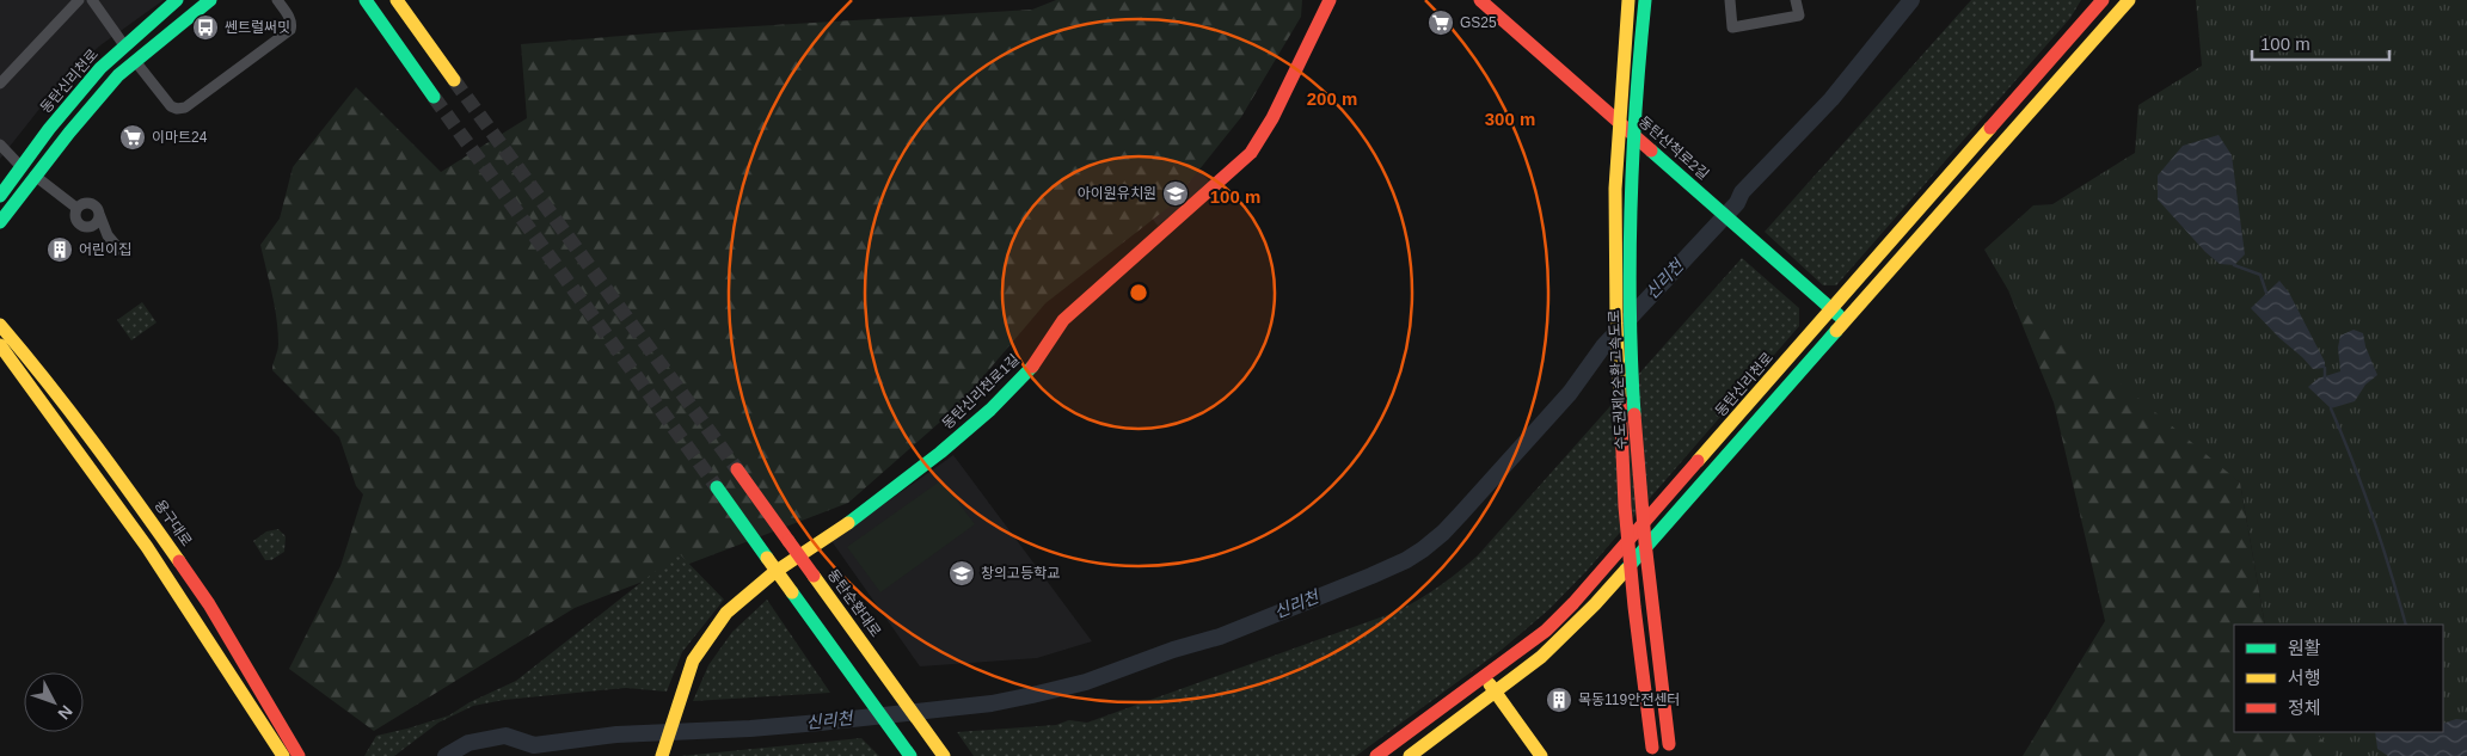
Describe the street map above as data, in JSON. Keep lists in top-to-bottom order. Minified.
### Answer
{"streets":{"main road":["동탄신리천로","동탄산척로2길","수도권제2순환고속도로","동탄신리천로1길","용구대로","동탄순환대로"]},"crossings":[["동탄신리천로","동탄산척로2길"]],"water":["신리천"],"places":{"supermarket":["GS25","이마트24"],"bus stop":["쎈트럴써밋"],"school or university":["아이원유치원","창의고등학교"],"building":["어린이집","목동119안전센터"]},"legend":["원활","서행","정체"],"scale_bar":"100 m","north":"bottom right","rings":["200 m","300 m","100 m"]}
